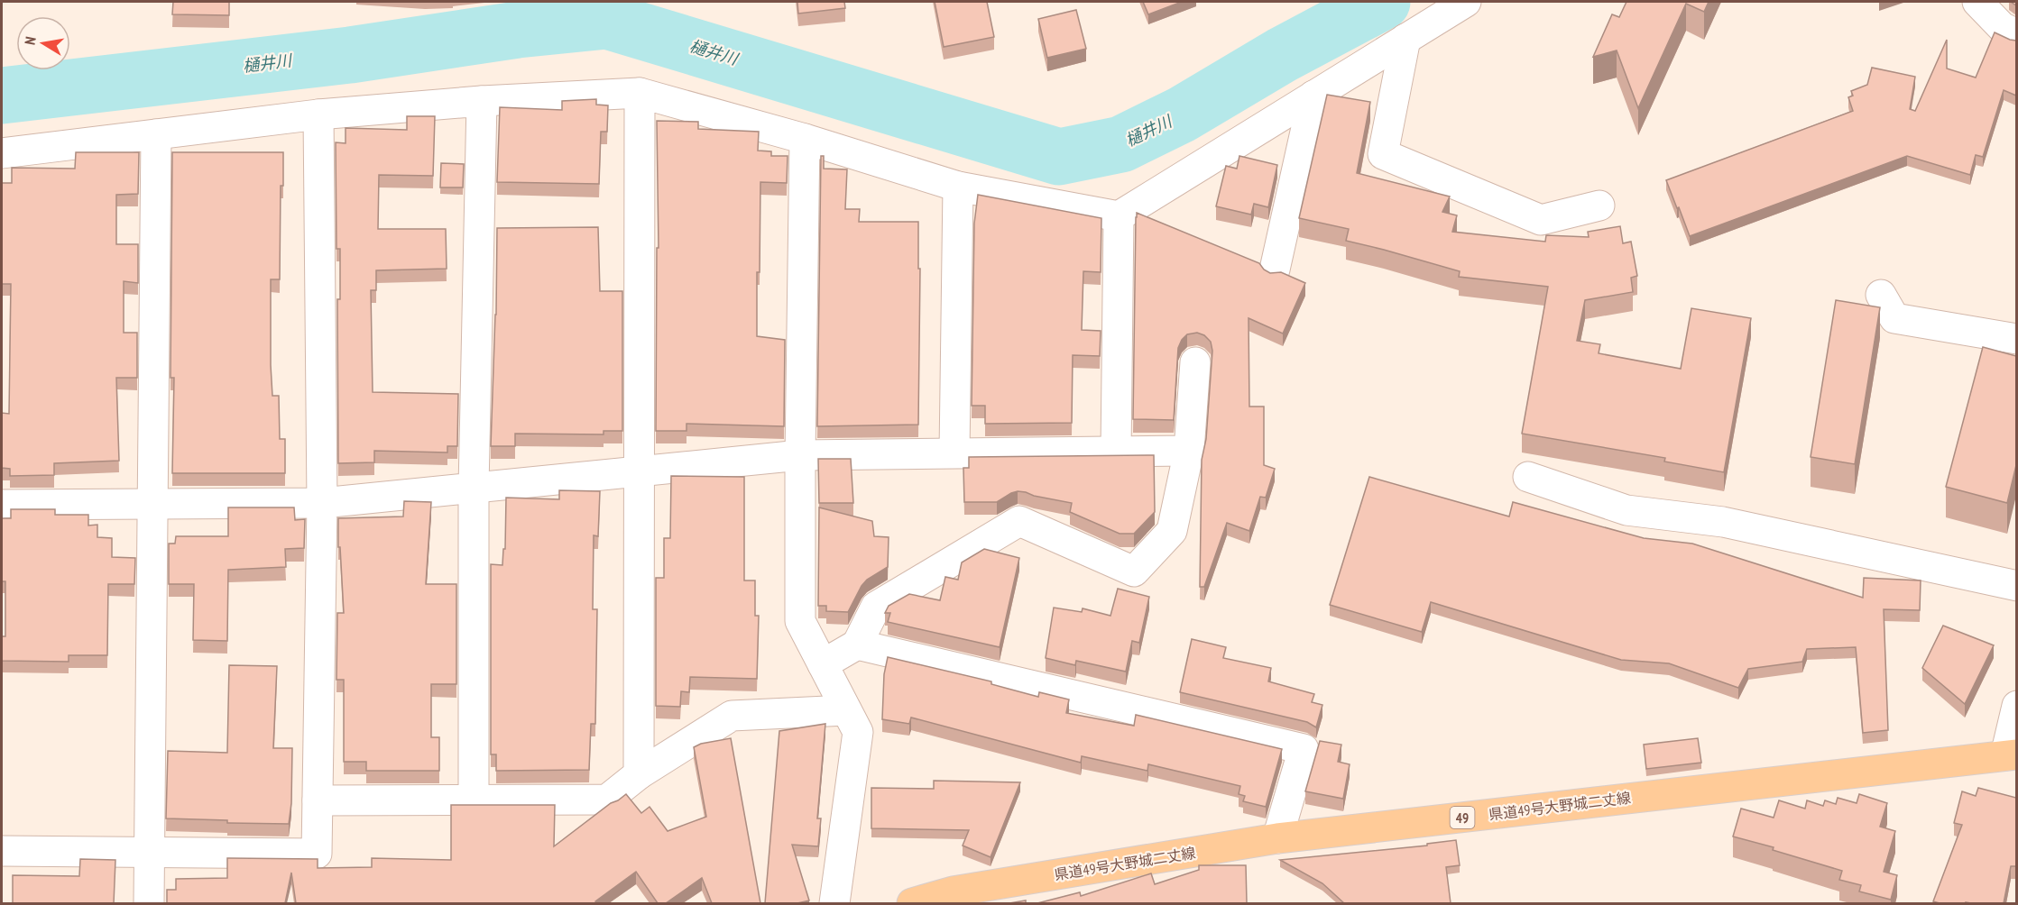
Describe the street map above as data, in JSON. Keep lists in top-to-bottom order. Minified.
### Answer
{"streets":{"main road":["県道49号大野城二丈線","49"]},"water":["樋井川"],"north":"left"}
